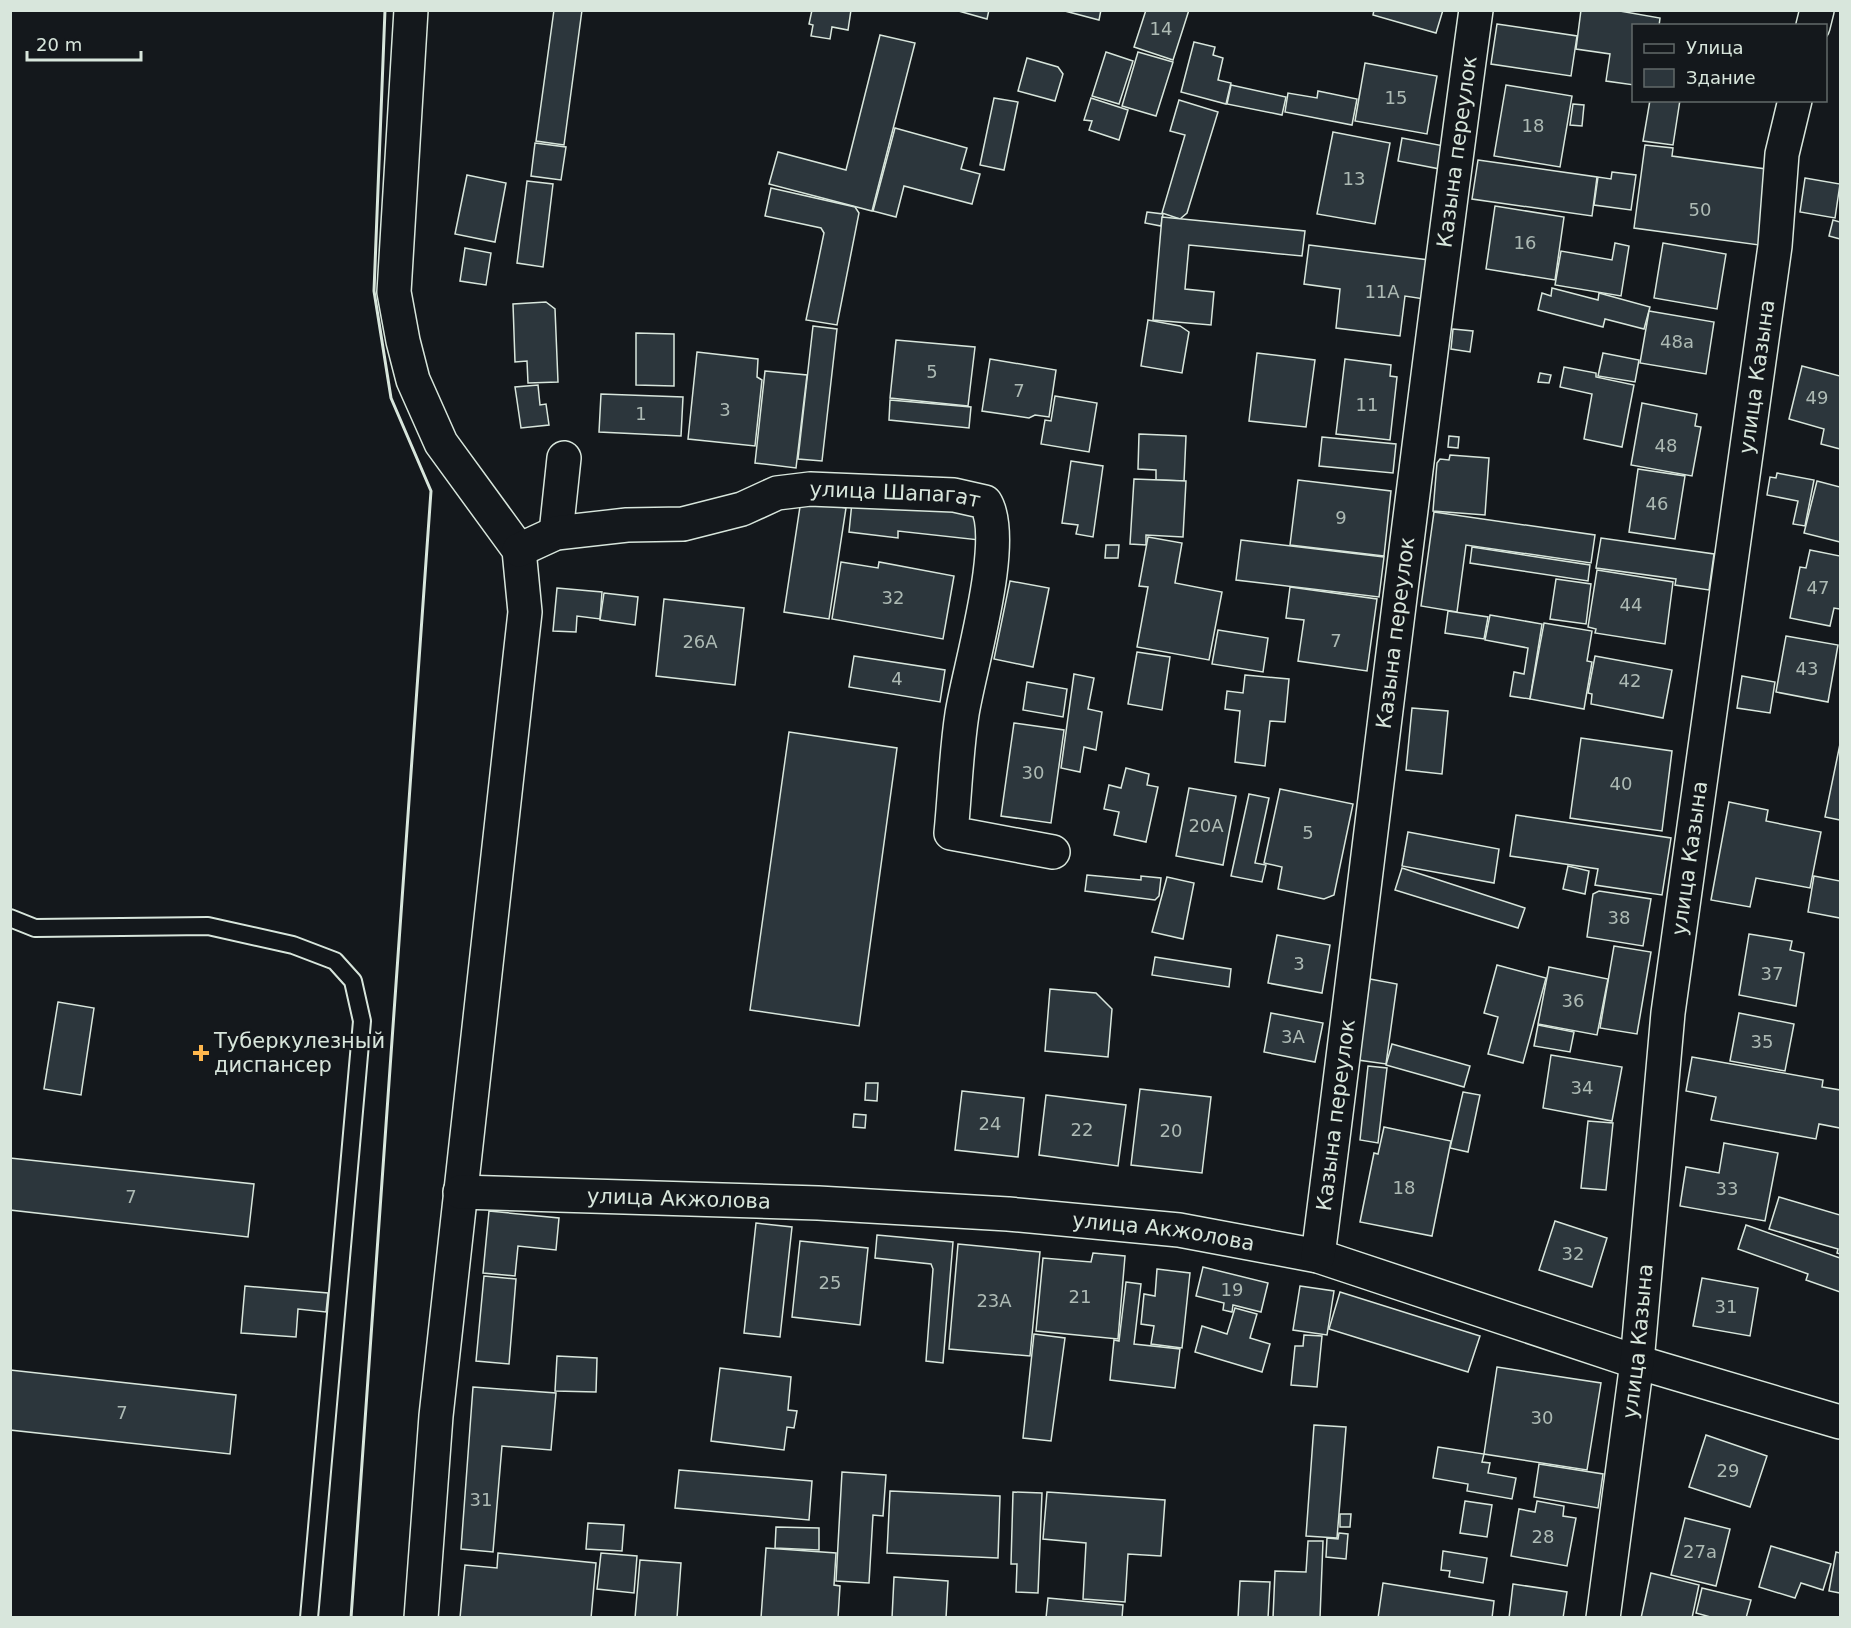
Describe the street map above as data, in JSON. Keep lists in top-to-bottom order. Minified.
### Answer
{"streets":{"street":["Казына переулок","улица Казына","улица Шапагат","улица Акжолова"]},"crossings":[["Казына переулок","улица Акжолова"],["улица Казына","улица Акжолова"]],"places":{"health":["Туберкулезный диспансер"]},"house_numbers":["14","15","18","13","50","16","11А","48а","5","7","49","11","3","1","48","46","9","47","32","44","7","26А","43","4","42","30","40","20А","5","38","3","37","36","3А","35","34","24","22","20","18","33","7","32","25","19","21","23А","31","7","30","29","31","28","27а"],"legend":["Улица","Здание"],"scale_bar":"20 m"}
